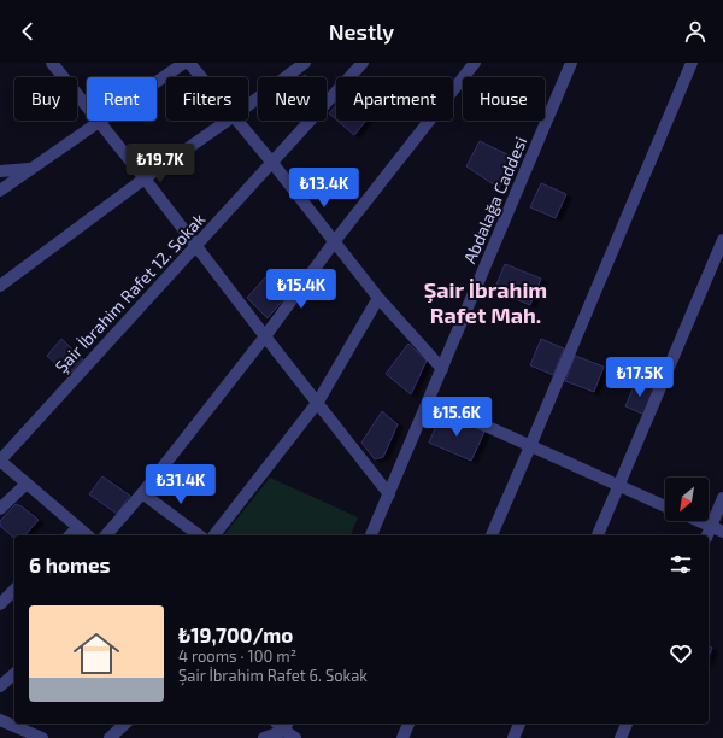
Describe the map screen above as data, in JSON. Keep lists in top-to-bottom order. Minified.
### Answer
{"streets":{"street":["Abdalağa Caddesi","Şair İbrahim Rafet 12. Sokak"]},"districts":["Şair İbrahim Rafet Mah."],"north":"bottom left","page":{"header":"Nestly","chip":["Buy","Rent","Filters","New","Apartment","House"],"price":["₺19.7K","₺13.4K","₺15.4K","₺17.5K","₺15.6K","₺31.4K"],"heading":"6 homes","list":[{"name":"₺19,700/mo","note":"4 rooms · 100 m² · Şair İbrahim Rafet 6. Sokak"}]}}
